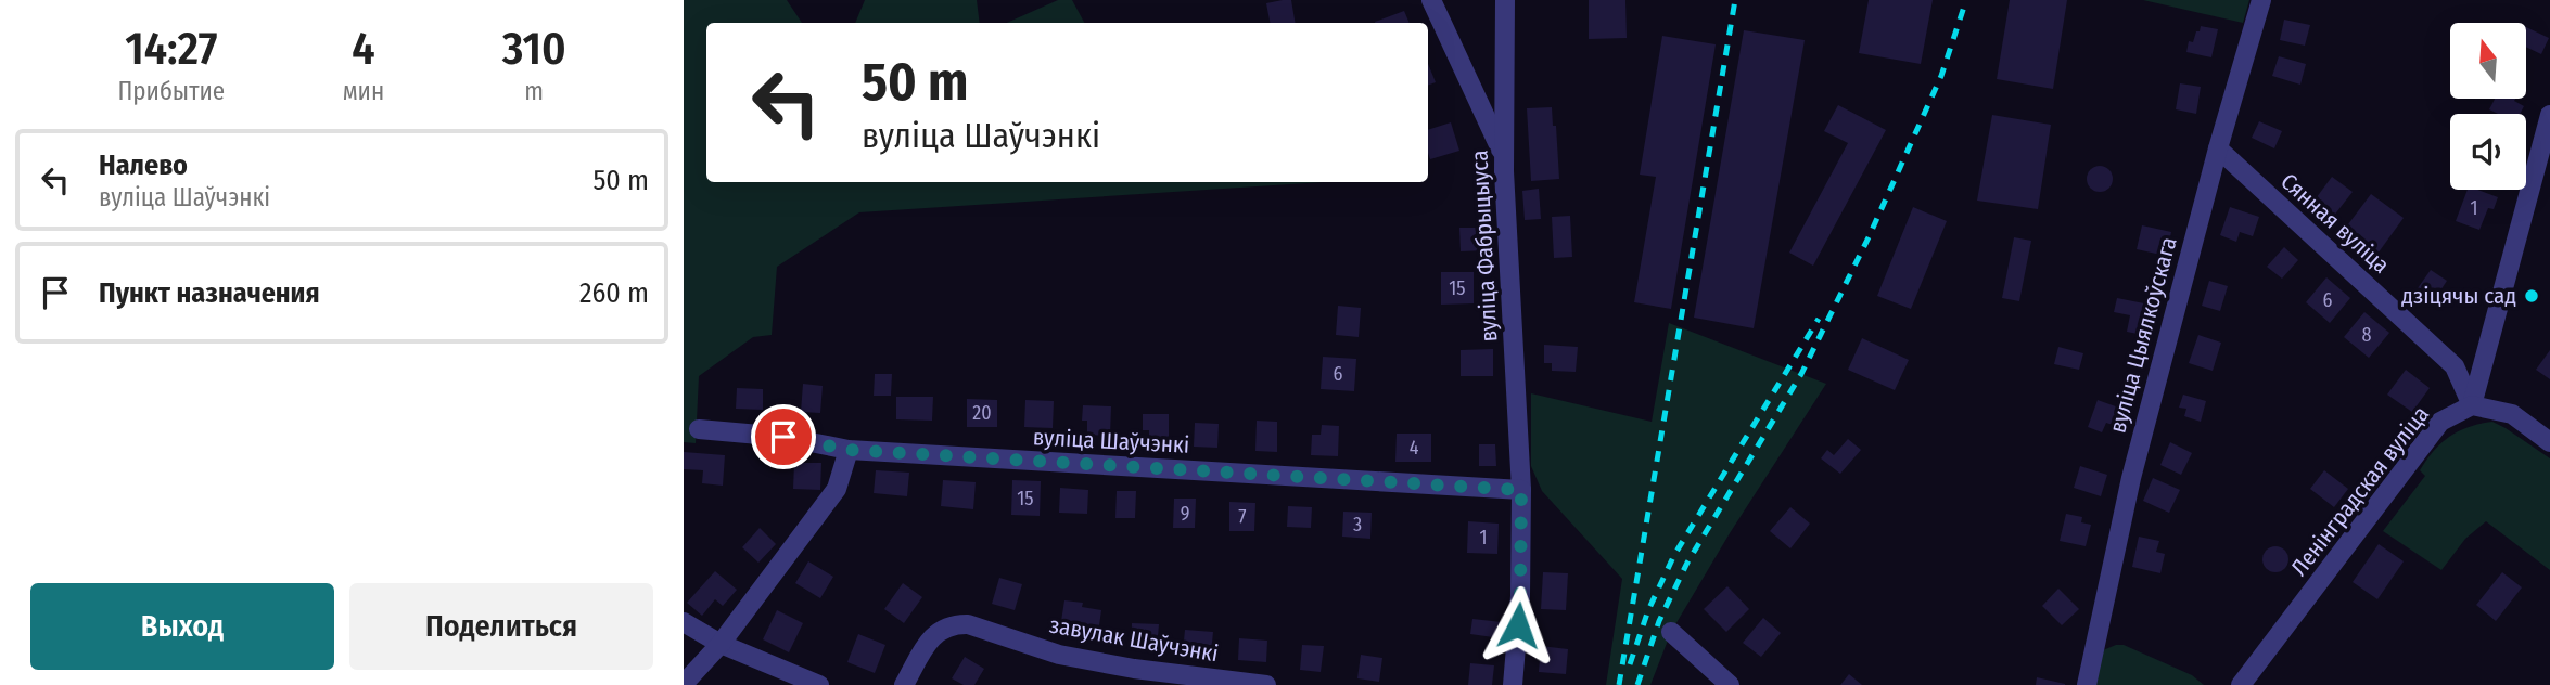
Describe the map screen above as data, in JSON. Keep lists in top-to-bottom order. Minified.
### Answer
{"streets":{"street":["Сянная вуліца","вуліца Фабрыцыуса","вуліца Цыялкоўскага","вуліца Шаўчэнкі","Ленінградская вуліца","завулак Шаўчэнкі"]},"crossings":[["Сянная вуліца","вуліца Цыялкоўскага"],["Сянная вуліца","Ленінградская вуліца"],["вуліца Фабрыцыуса","вуліца Шаўчэнкі"]],"places":["дзіцячы сад"],"house_numbers":["1","15","6","8","6","20","4","15","9","7","3","1"],"north":"top","page":{"eta":["14:27","Прибытие","4","мин","310","m"],"turn":["50 m","вуліца Шаўчэнкі"],"list":[{"name":"Налево","note":"вуліца Шаўчэнкі","value":"50 m"},{"name":"Пункт назначения","value":"260 m"}],"buttons":["Выход","Поделиться"]}}
